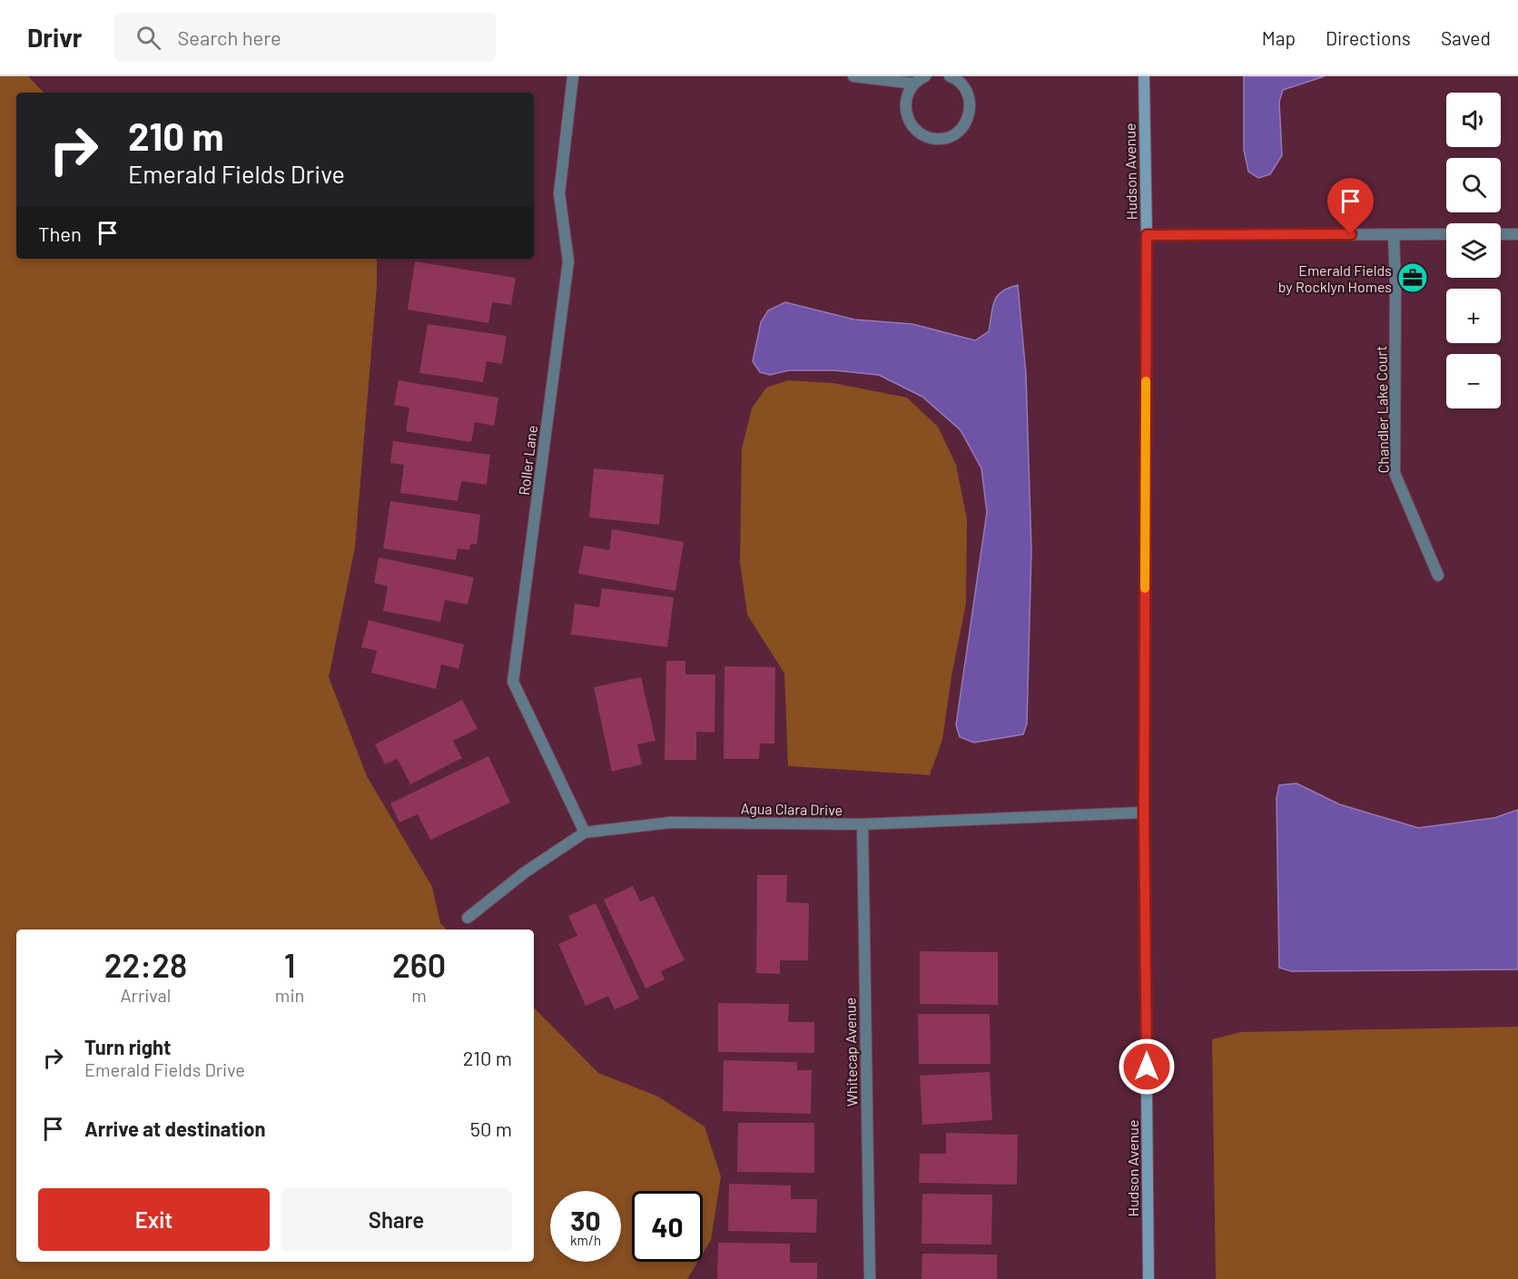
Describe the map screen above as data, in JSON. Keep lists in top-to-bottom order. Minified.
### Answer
{"streets":{"street":["Hudson Avenue","Chandler Lake Court","Roller Lane","Agua Clara Drive","Whitecap Avenue"]},"crossings":[["Hudson Avenue","Agua Clara Drive"],["Roller Lane","Agua Clara Drive"],["Agua Clara Drive","Whitecap Avenue"]],"places":{"office":["Emerald Fields by Rocklyn Homes"]},"page":{"header":"Drivr","search":"Search here","nav":["Map","Directions","Saved"],"map_buttons":["+","−"],"turn":["210 m","Emerald Fields Drive"],"then":"Then","eta":["22:28","Arrival","1","min","260","m"],"list":[{"name":"Turn right","note":"Emerald Fields Drive","value":"210 m"},{"name":"Arrive at destination","value":"50 m"}],"buttons":["Exit","Share"],"speed":"30 km/h","limit":"40"}}
